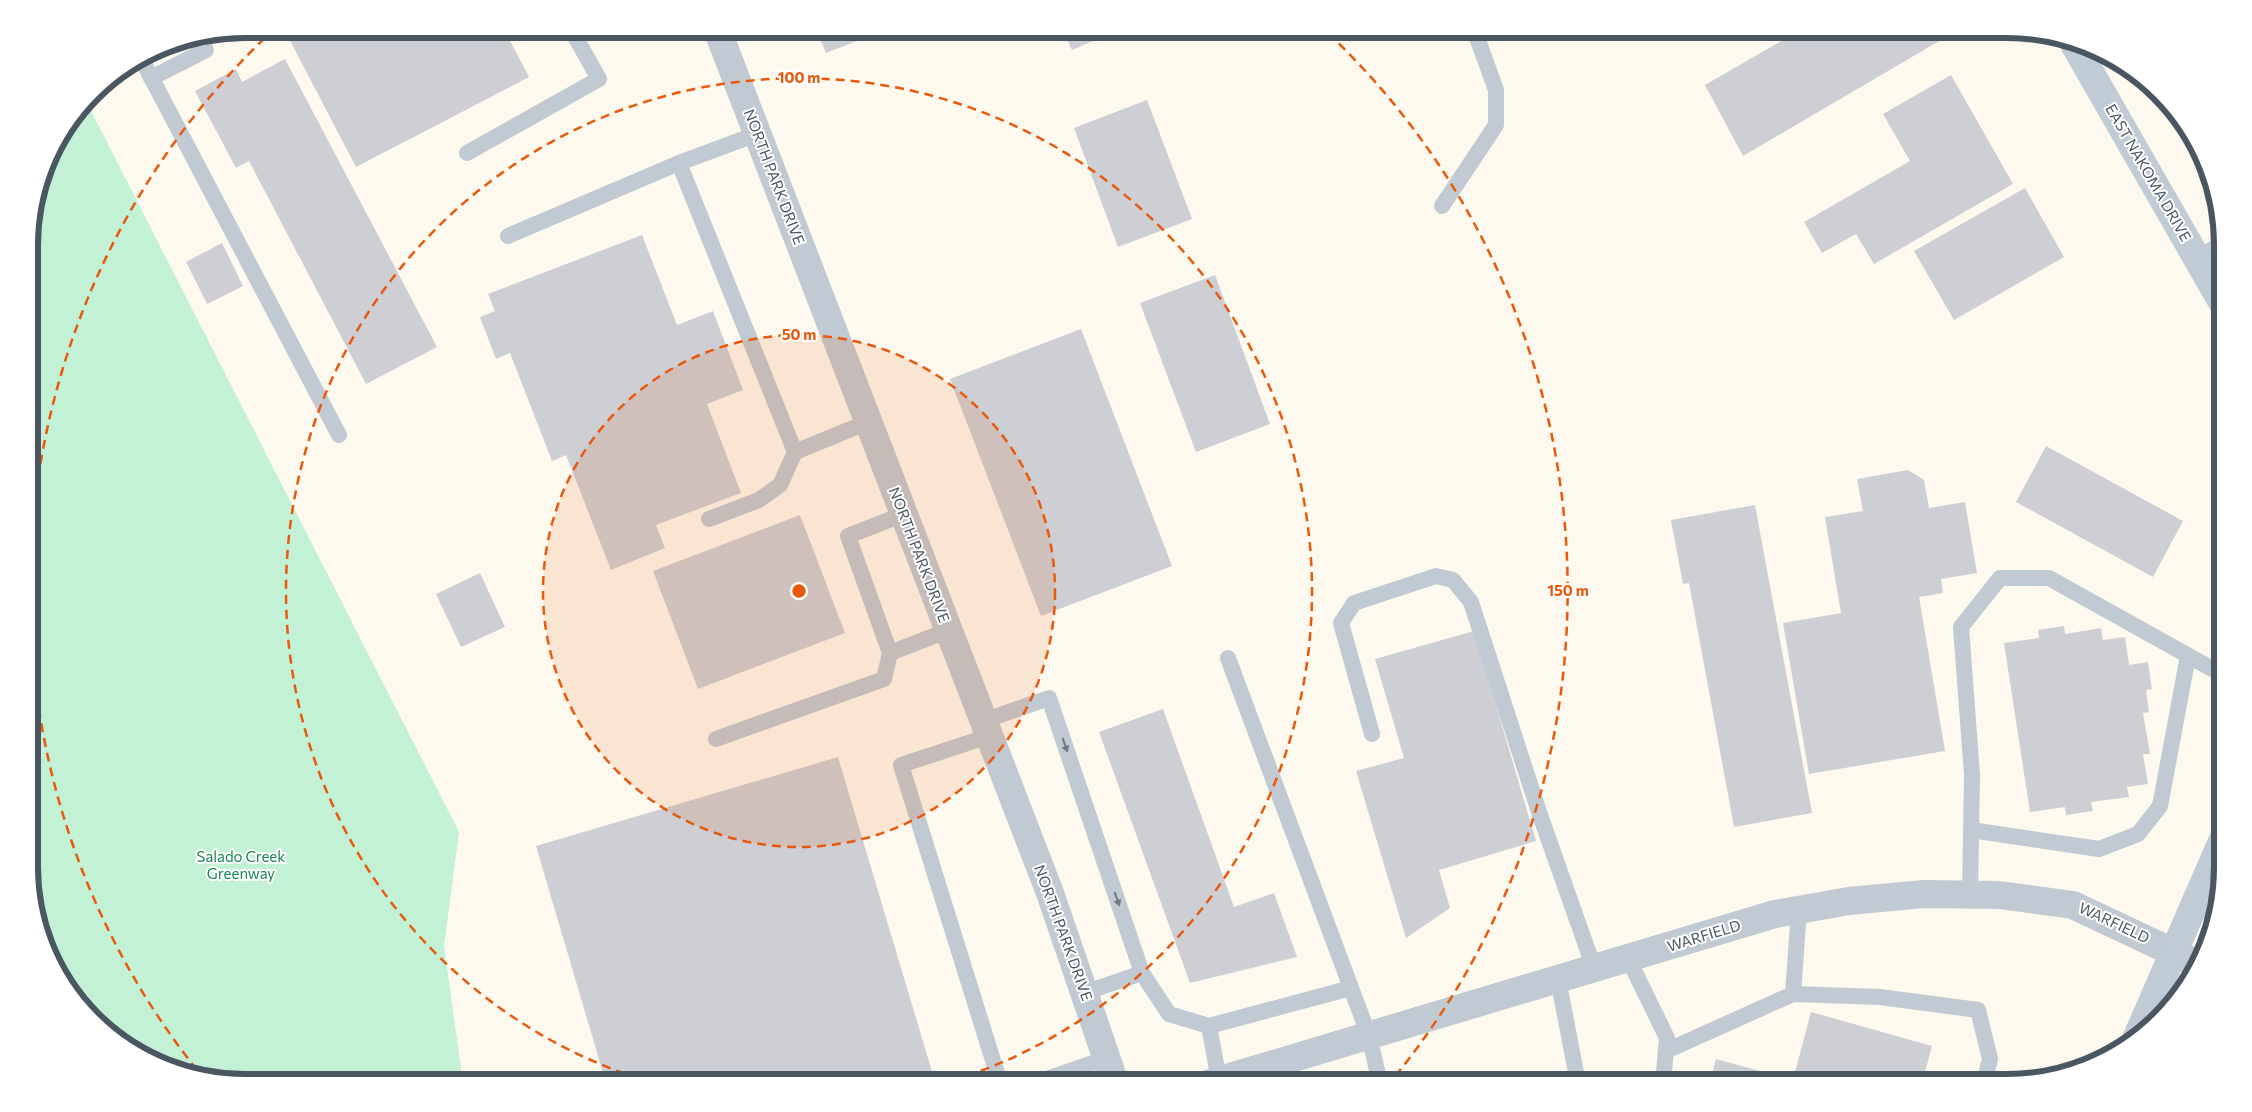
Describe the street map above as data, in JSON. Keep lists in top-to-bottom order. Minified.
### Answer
{"streets":{"street":["EAST NAKOMA DRIVE","NORTH PARK DRIVE","WARFIELD"]},"parks":["Salado Creek Greenway"],"rings":["100 m","50 m","150 m"]}
